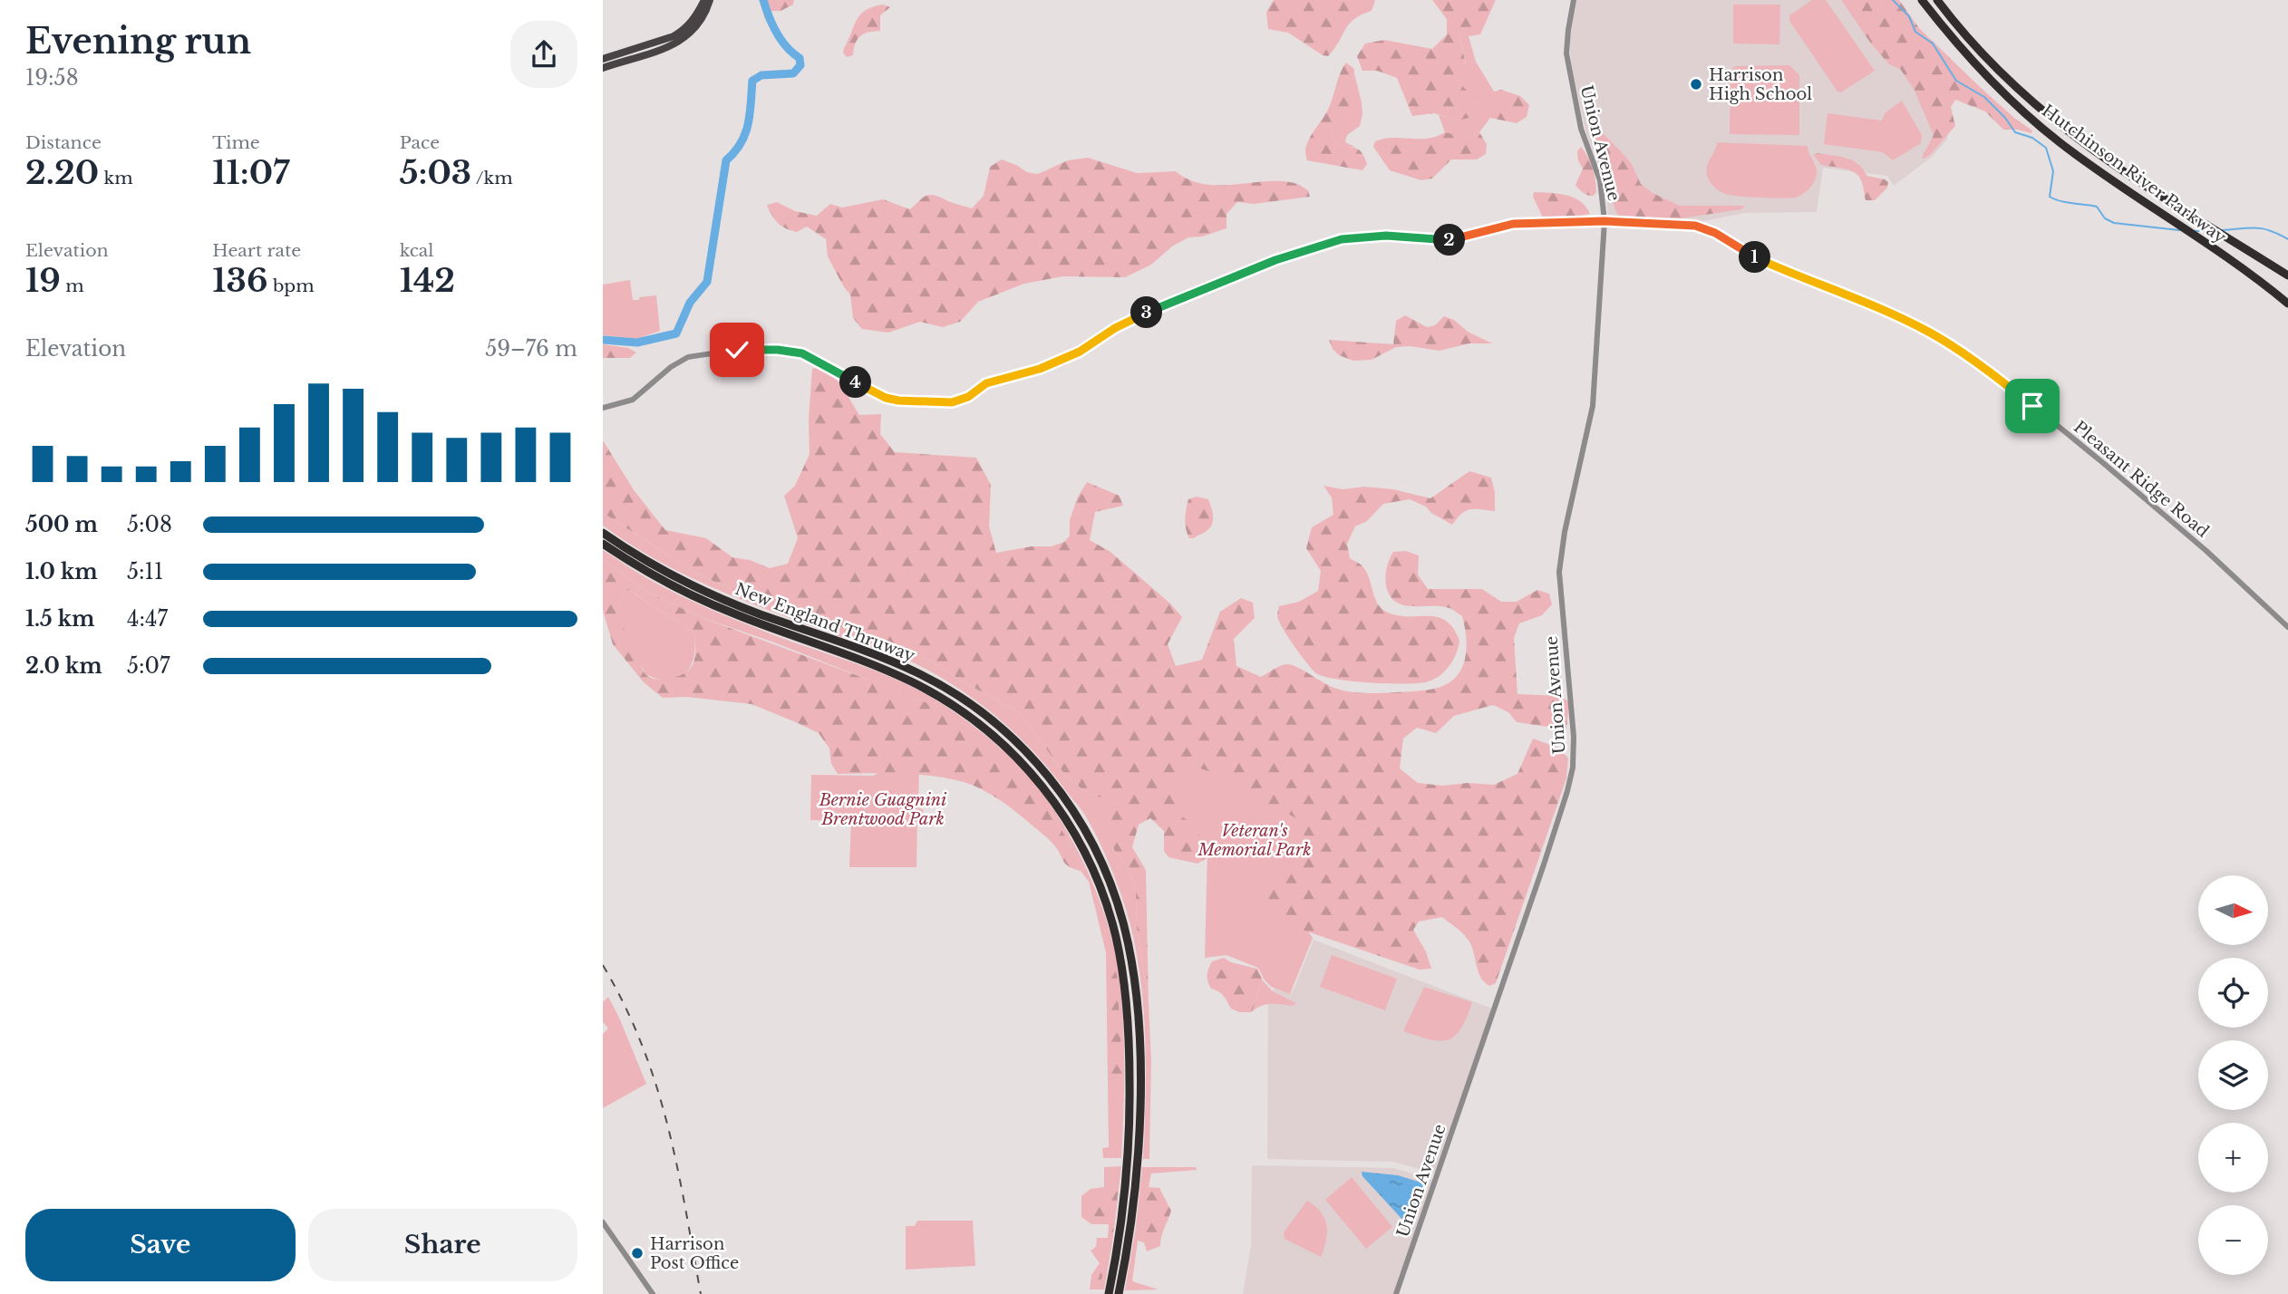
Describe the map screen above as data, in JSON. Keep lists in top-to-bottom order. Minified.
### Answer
{"streets":{"highway":["Hutchinson River Parkway","New England Thruway"],"street":["Union Avenue","Pleasant Ridge Road"]},"crossings":[["Union Avenue","Pleasant Ridge Road"]],"parks":["Bernie Guagnini Brentwood Park","Veteran's Memorial Park"],"places":["Harrison High School","Harrison Post Office"],"north":"right","page":{"heading":["Evening run","19:58"],"stats":[["Distance","2.20 km"],["Time","11:07"],["Pace","5:03 /km"],["Elevation","19 m"],["Heart rate","136 bpm"],["kcal","142"]],"pins":["2","1","3","4"],"chart":["Elevation","59–76 m"],"list":[{"name":"500 m","note":"5:08"},{"name":"1.0 km","note":"5:11"},{"name":"1.5 km","note":"4:47"},{"name":"2.0 km","note":"5:07"}],"map_buttons":["+","−"],"buttons":["Save","Share"]}}
